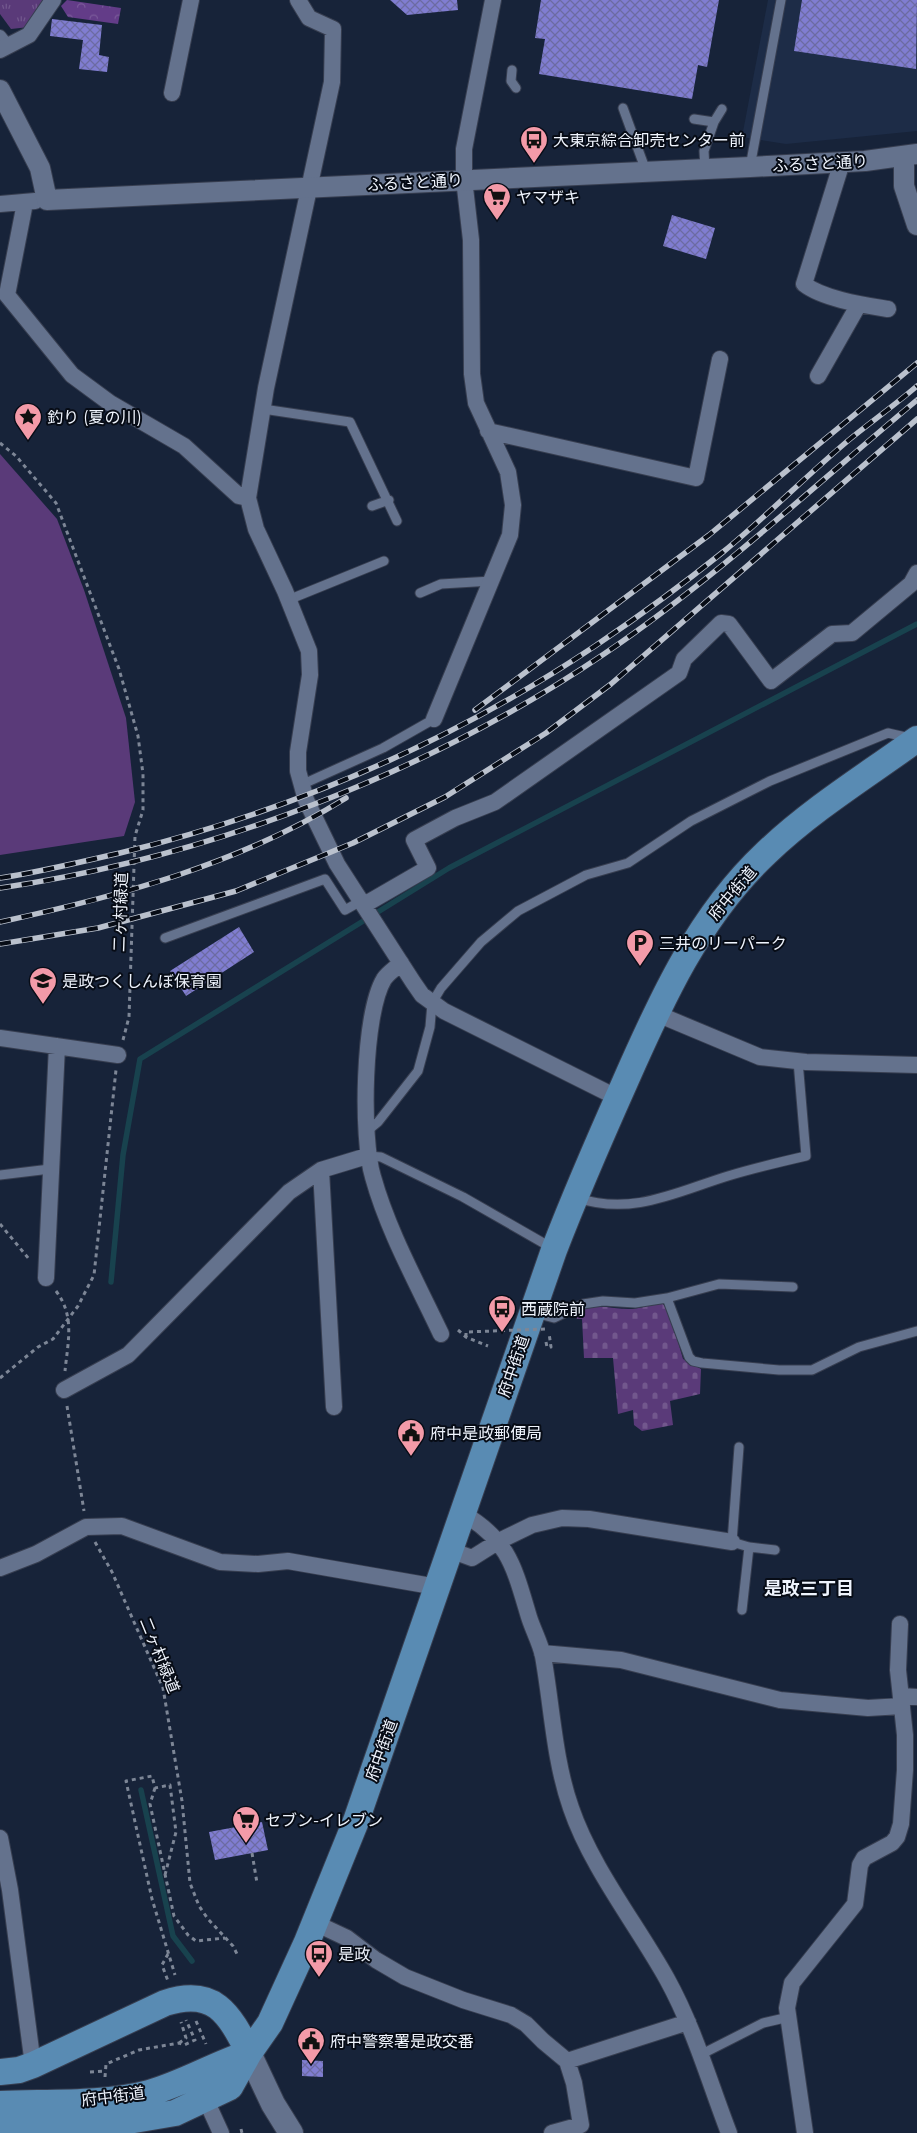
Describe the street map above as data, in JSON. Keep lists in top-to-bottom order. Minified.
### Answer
{"streets":{"main road":["府中街道"],"street":["ふるさと通り"],"path":["二ヶ村緑道"]},"districts":["是政三丁目"],"places":{"bus stop":["大東京綜合卸売センター前","西蔵院前","是政"],"supermarket":["ヤマザキ","セブン-イレブン"],"place":["釣り (夏の川)"],"parking":["三井のリーパーク"],"school or university":["是政つくしんぼ保育園"],"public building":["府中是政郵便局","府中警察署是政交番"]}}
